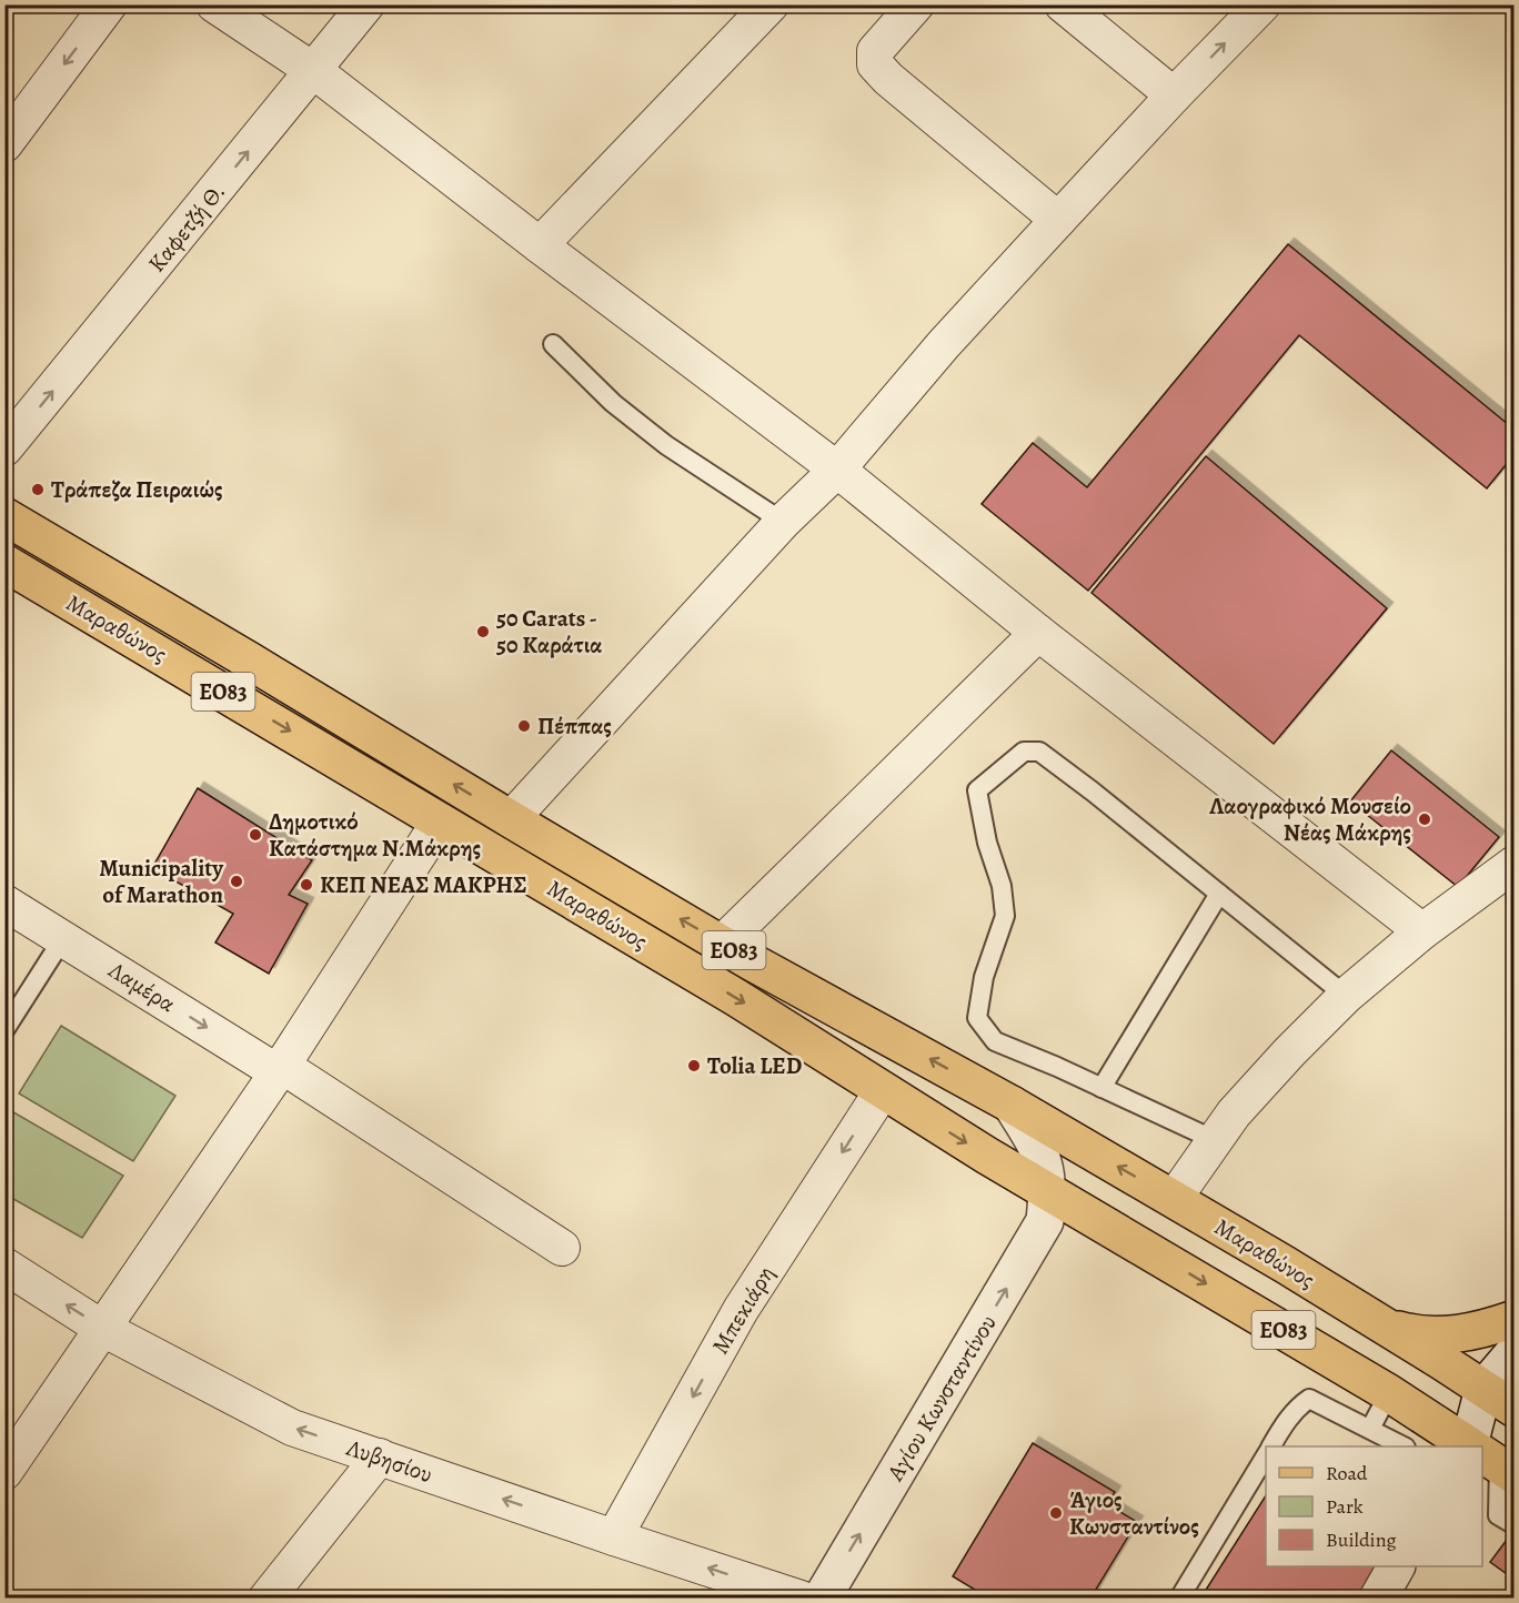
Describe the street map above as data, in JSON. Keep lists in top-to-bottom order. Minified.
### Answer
{"streets":{"main road":["Μαραθώνος","ΕΟ83"],"street":["Καφετζή Θ.","Λαμέρα","Μπεκιάρη","Αγίου Κωνσταντίνου","Λυβησίου"]},"crossings":[["Μαραθώνος","Μπεκιάρη"],["Μαραθώνος","Αγίου Κωνσταντίνου"],["Μπεκιάρη","Λυβησίου"]],"one_way":["Λαμέρα","Μπεκιάρη","Αγίου Κωνσταντίνου","Λυβησίου"],"places":["Τράπεζα Πειραιώς","50 Carats - 50 Καράτια","Πέππας","Λαογραφικό Μουσείο Νέας Μάκρης","Δημοτικό Κατάστημα Ν.Μάκρης","Municipality of Marathon","ΚΕΠ ΝΕΑΣ ΜΑΚΡΗΣ","Tolia LED","Άγιος Κωνσταντίνος"],"legend":["Road","Park","Building"]}
